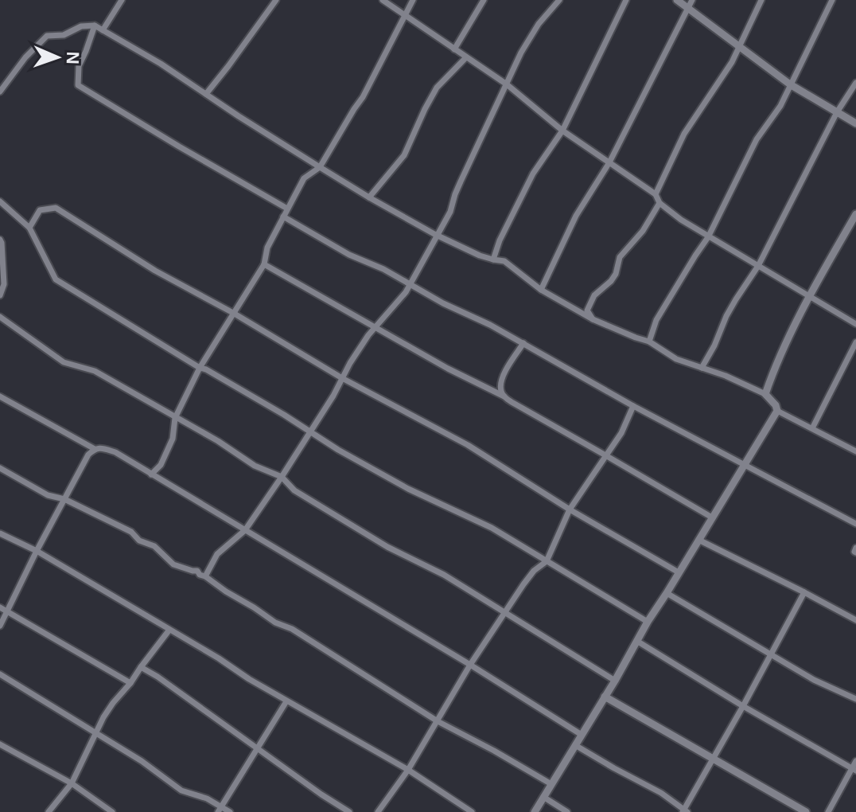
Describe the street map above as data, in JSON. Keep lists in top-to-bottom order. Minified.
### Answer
{"north":"right"}
